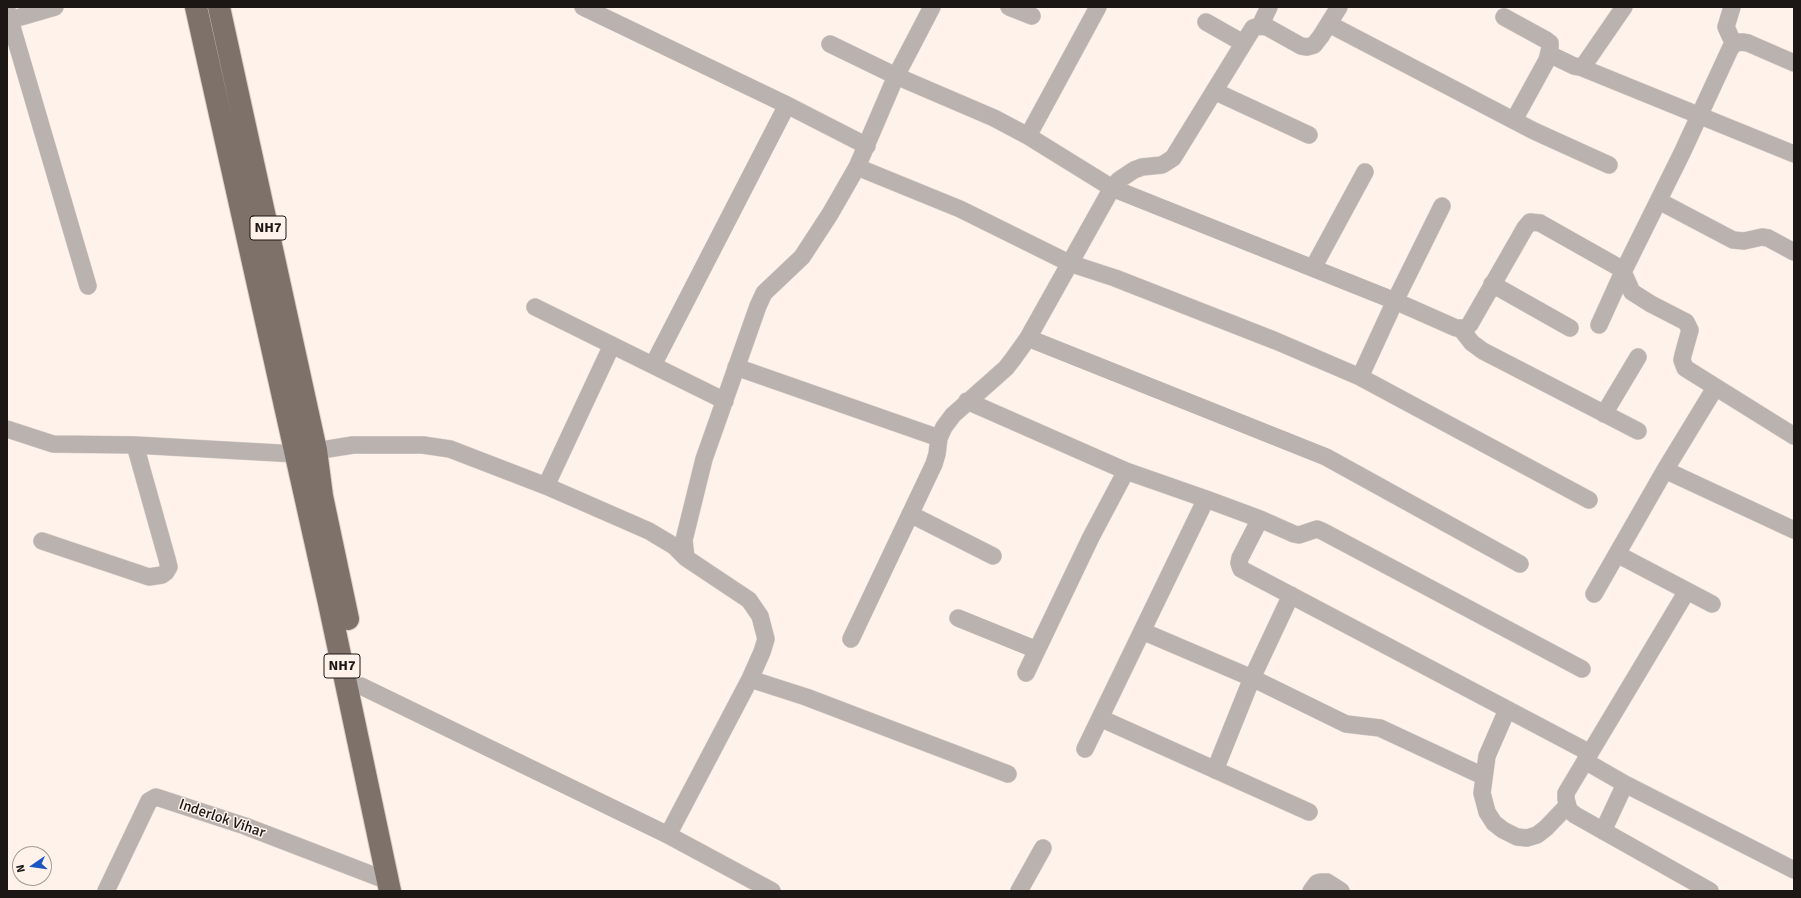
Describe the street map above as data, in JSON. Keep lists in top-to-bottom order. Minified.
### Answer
{"streets":{"highway":["NH7"],"street":["Inderlok Vihar"]},"crossings":[["NH7","Inderlok Vihar"]],"north":"left"}
